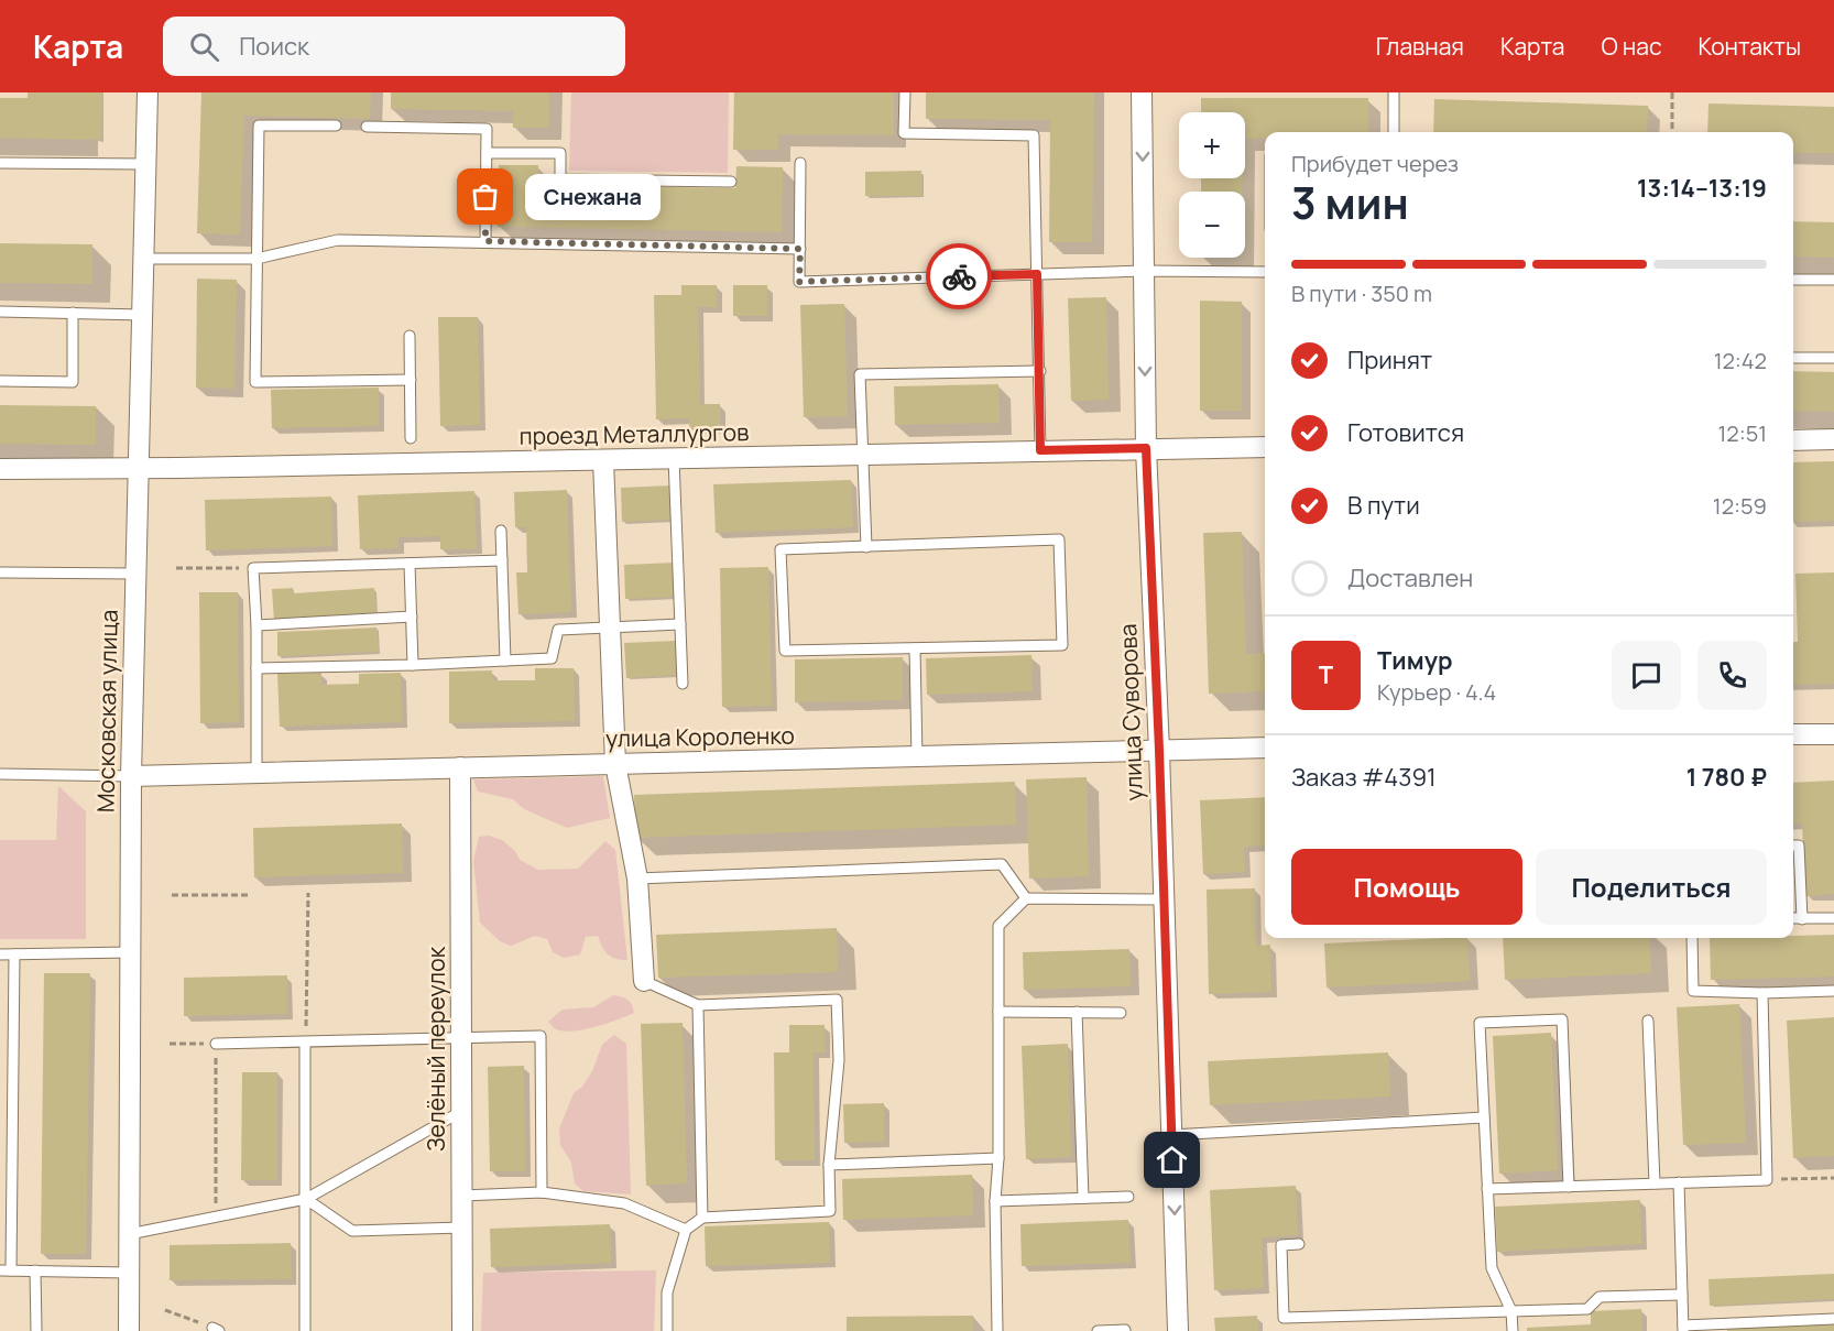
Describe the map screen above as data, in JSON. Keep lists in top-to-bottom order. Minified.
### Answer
{"streets":{"street":["проезд Металлургов","Московская улица","улица Суворова","улица Короленко","Зелёный переулок"]},"crossings":[["проезд Металлургов","Московская улица"],["проезд Металлургов","улица Суворова"],["Московская улица","улица Короленко"],["улица Суворова","улица Короленко"],["улица Короленко","Зелёный переулок"]],"one_way":["улица Суворова"],"places":["Снежана"],"page":{"header":"Карта","search":"Поиск","nav":["Главная","Карта","О нас","Контакты"],"map_buttons":["+","−"],"heading":["3 мин","Прибудет через","13:14–13:19"],"panel":["Тимур","Курьер · 4.4","Заказ #4391","1 780 ₽"],"bubble":"Снежана","bar":"В пути · 350 m","list":[["Принят","12:42"],["Готовится","12:51"],["В пути","12:59"],"Доставлен"],"round":"Т","buttons":["Помощь","Поделиться"]}}
